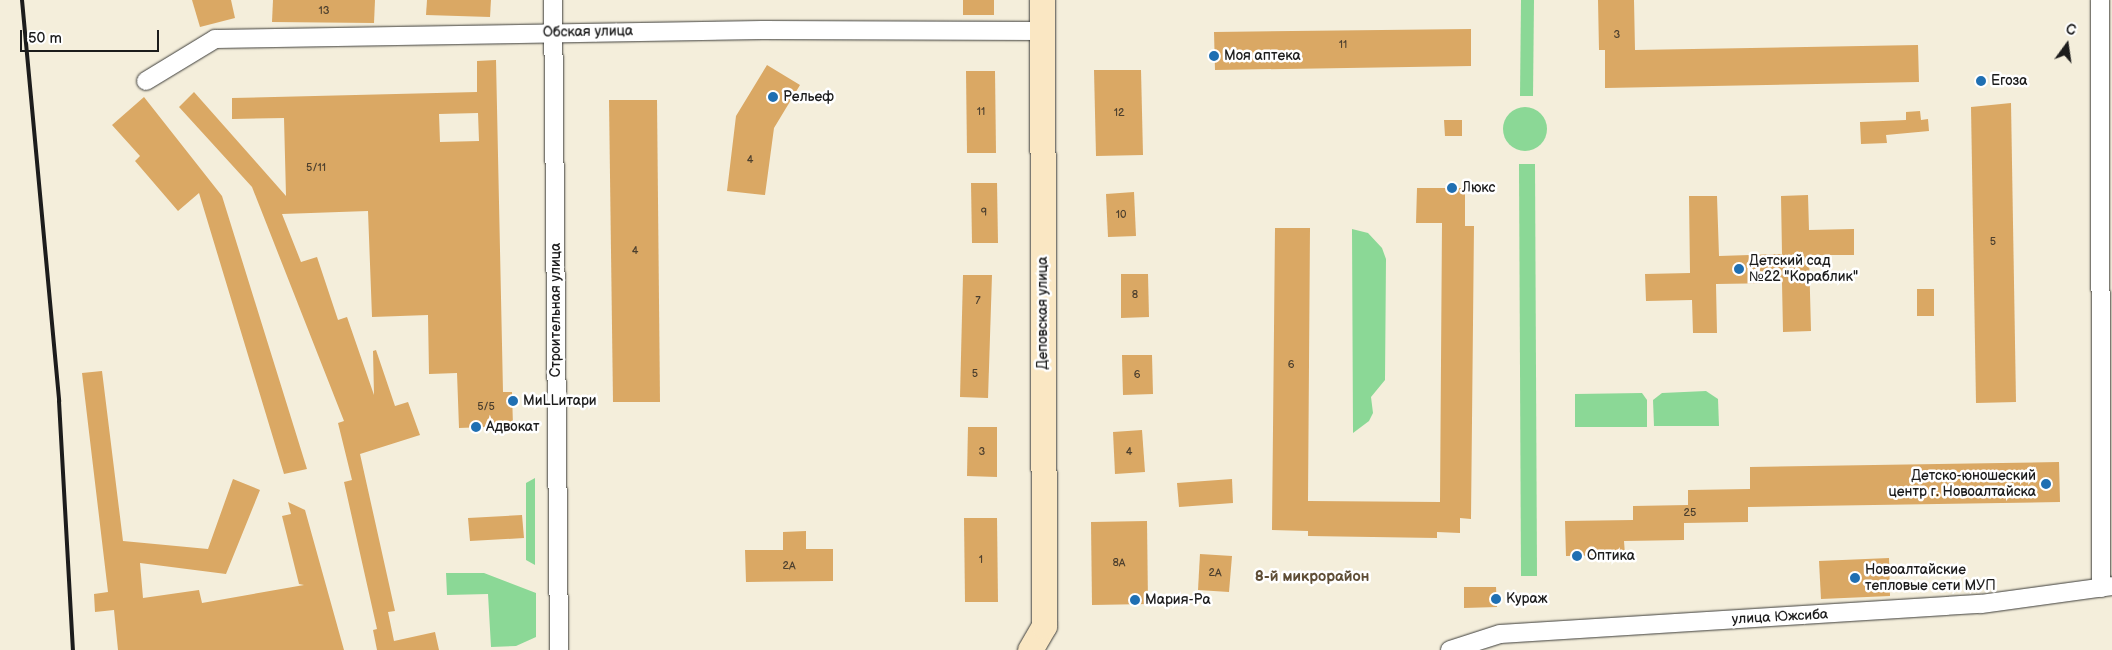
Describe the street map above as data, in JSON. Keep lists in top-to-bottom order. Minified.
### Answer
{"streets":{"street":["Обская улица","Строительная улица","Деповская улица","улица Южсиба"]},"crossings":[["Обская улица","Строительная улица"],["Обская улица","Деповская улица"]],"districts":["8-й микрорайон"],"places":["Моя аптека","Егоза","Рельеф","Люкс","Детский сад №22 \"Кораблик\"","МиLLитари","Адвокат","Детско-юношеский центр г. Новоалтайска","Оптика","Новоалтайские тепловые сети МУП","Кураж","Мария-Ра"],"house_numbers":["13","3","11","11","12","4","5/11","9","10","5","4","8","7","6","5","6","5/5","3","4","25","1","8А","2А","2А"],"scale_bar":"50 m","north":"top"}
